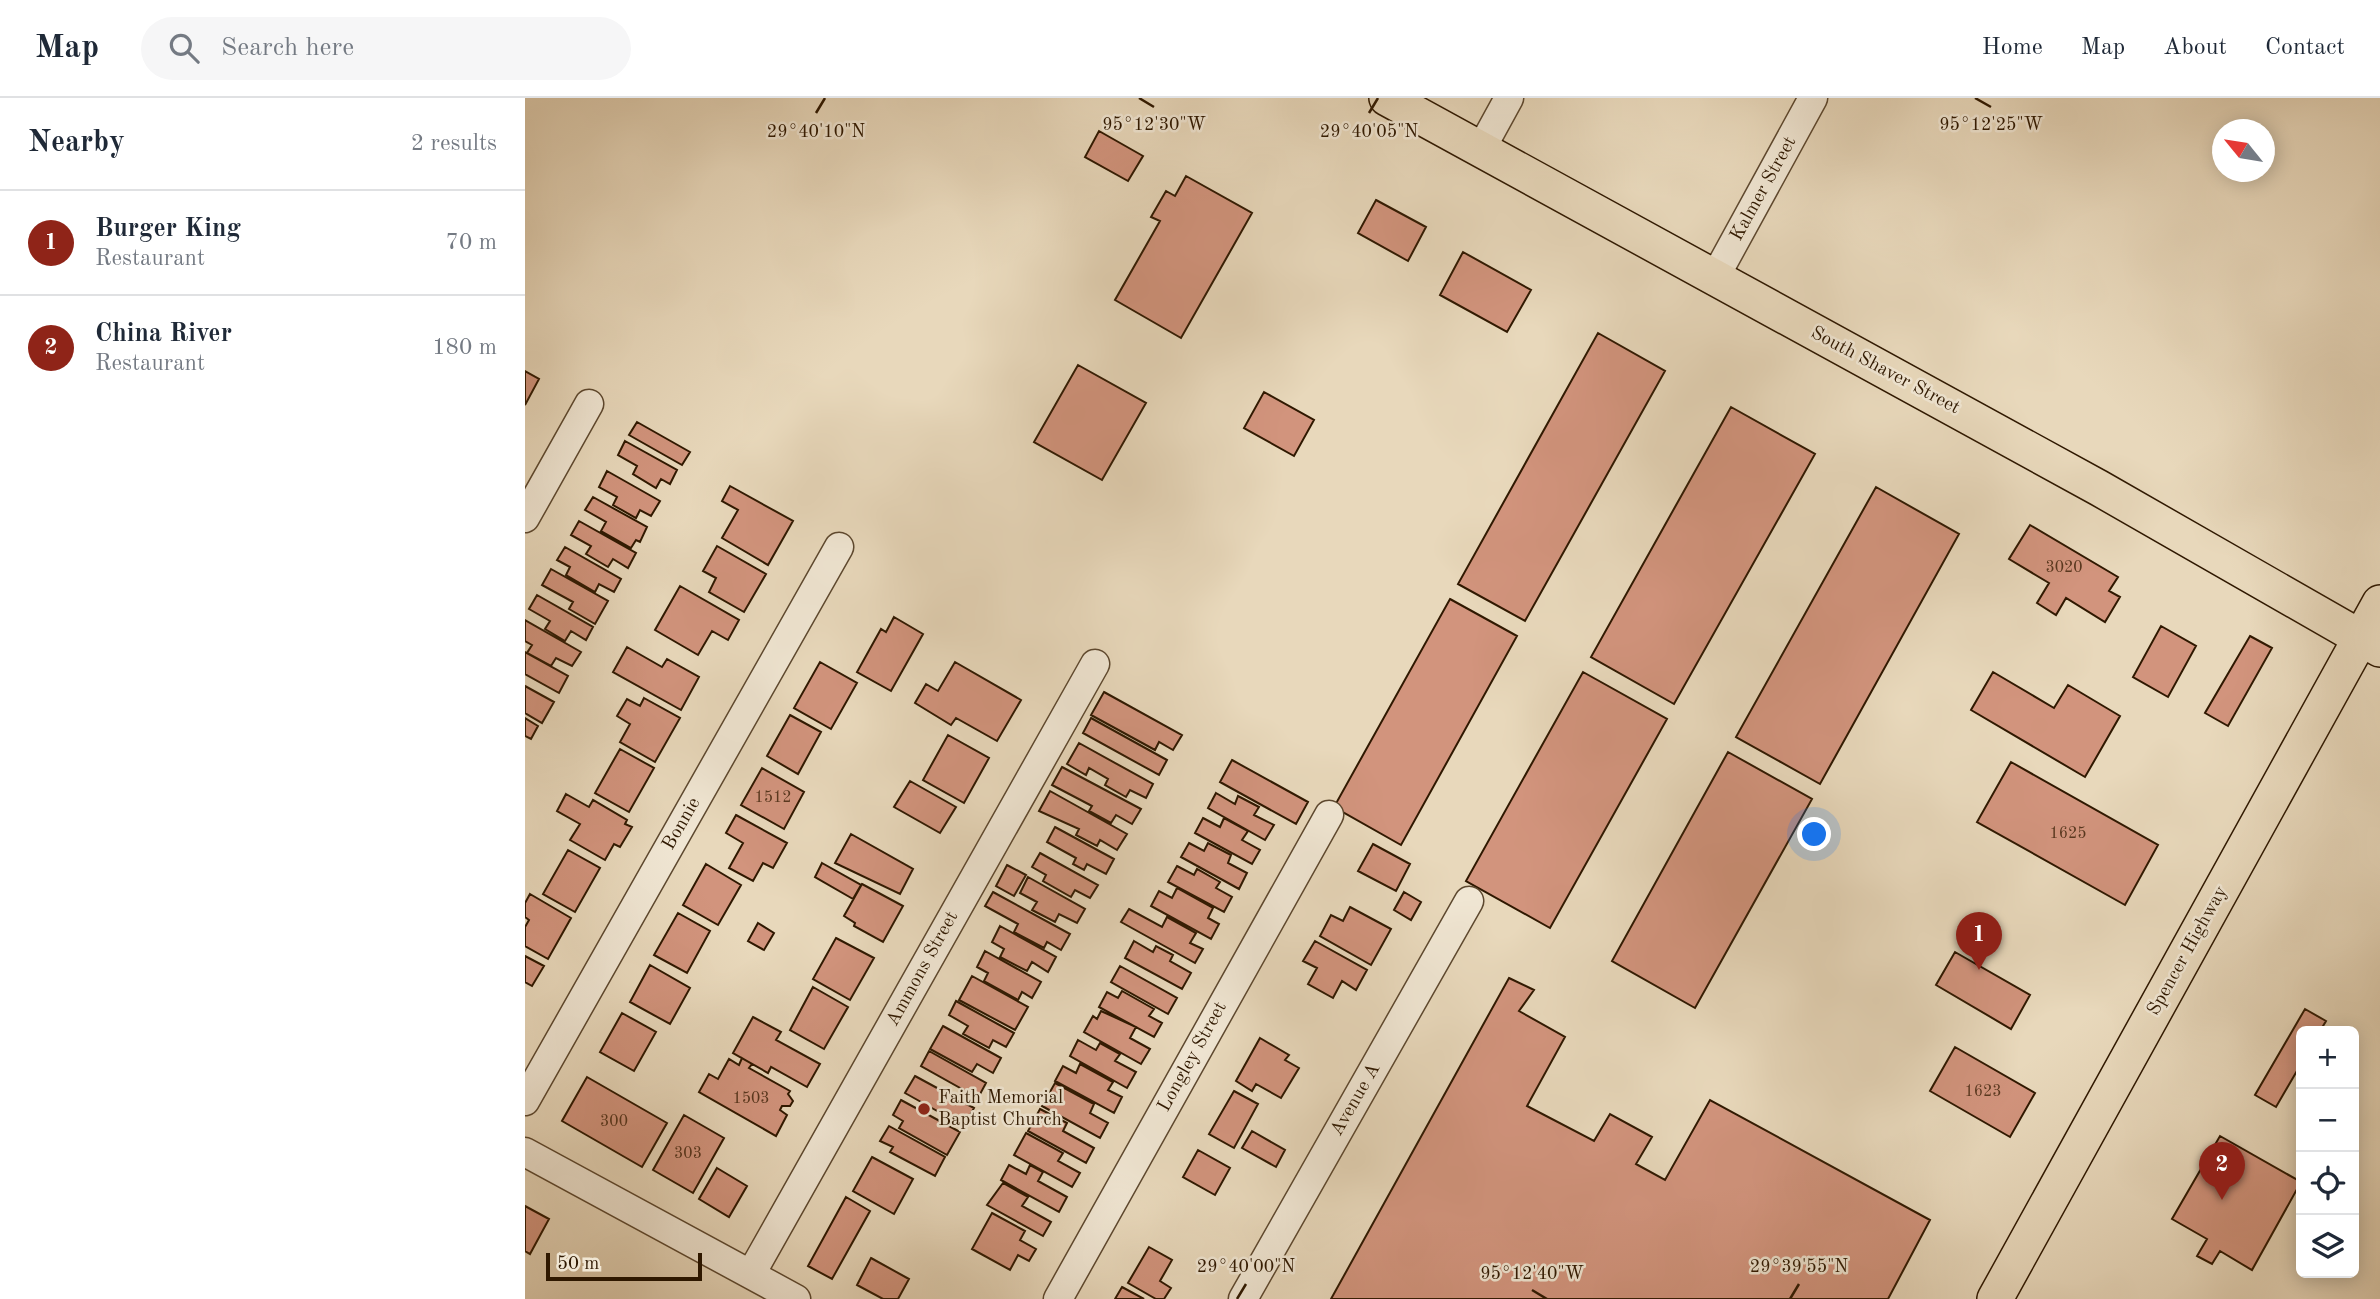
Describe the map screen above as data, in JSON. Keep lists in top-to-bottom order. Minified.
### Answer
{"streets":{"main road":["South Shaver Street","Spencer Highway"],"street":["Kalmer Street","Bonnie","Ammons Street","Longley Street","Avenue A"]},"crossings":[["Kalmer Street","South Shaver Street"],["South Shaver Street","Spencer Highway"]],"places":["Faith Memorial Baptist Church"],"house_numbers":["3020","1512","1625","1623","1503","300","303"],"scale_bar":"50 m","north":"top left","page":{"header":"Map","search":"Search here","nav":["Home","Map","About","Contact"],"heading":["Nearby","2 results"],"list":[{"mark":"1","name":"Burger King","note":"Restaurant","value":"70 m"},{"mark":"2","name":"China River","note":"Restaurant","value":"180 m"}],"pins":["1","2"],"map_buttons":["+","−"],"scale":"50 m"},"coordinates":["95°12'30\"W","95°12'25\"W","29°40'10\"N","29°40'05\"N","29°40'00\"N","29°39'55\"N","95°12'40\"W"]}
